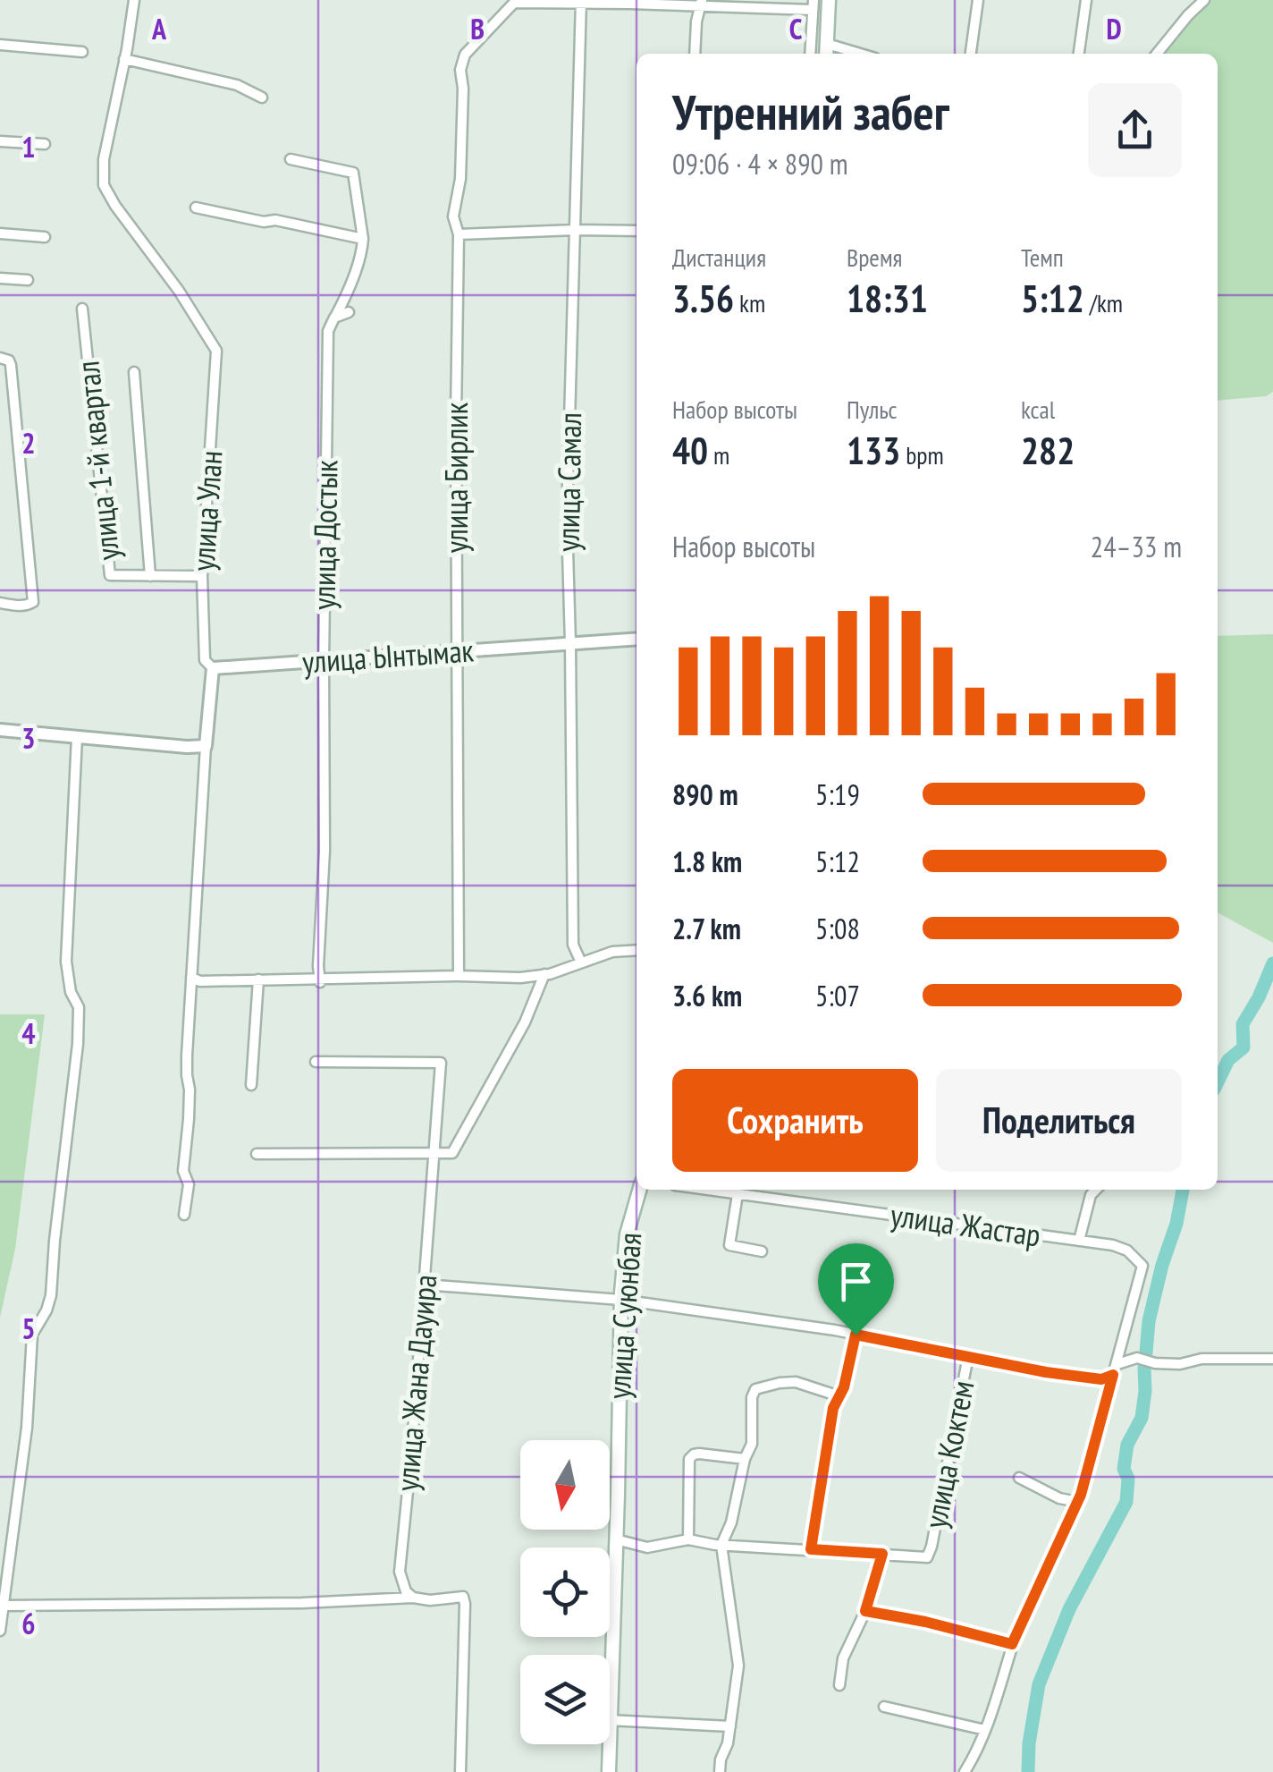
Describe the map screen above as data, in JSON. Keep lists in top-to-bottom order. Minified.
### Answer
{"streets":{"main road":["улица Суюнбая"],"street":["улица 1-й квартал","улица Бирлик","улица Самал","улица Улан","улица Достык","улица Ынтымак","улица Жастар","улица Жана Дауира","улица Коктем"]},"crossings":[["улица 1-й квартал","улица Улан"],["улица Бирлик","улица Самал"],["улица Бирлик","улица Ынтымак"],["улица Самал","улица Ынтымак"],["улица Улан","улица Ынтымак"],["улица Достык","улица Ынтымак"]],"north":"bottom","page":{"heading":["Утренний забег","09:06 · 4 × 890 m"],"stats":[["Дистанция","3.56 km"],["Время","18:31"],["Темп","5:12 /km"],["Набор высоты","40 m"],["Пульс","133 bpm"],["kcal","282"]],"chart":["Набор высоты","24–33 m"],"list":[{"name":"890 m","note":"5:19"},{"name":"1.8 km","note":"5:12"},{"name":"2.7 km","note":"5:08"},{"name":"3.6 km","note":"5:07"}],"buttons":["Сохранить","Поделиться"]},"grid":{"columns":["A","B","C","D"],"rows":["1","2","3","4","5","6"]}}
